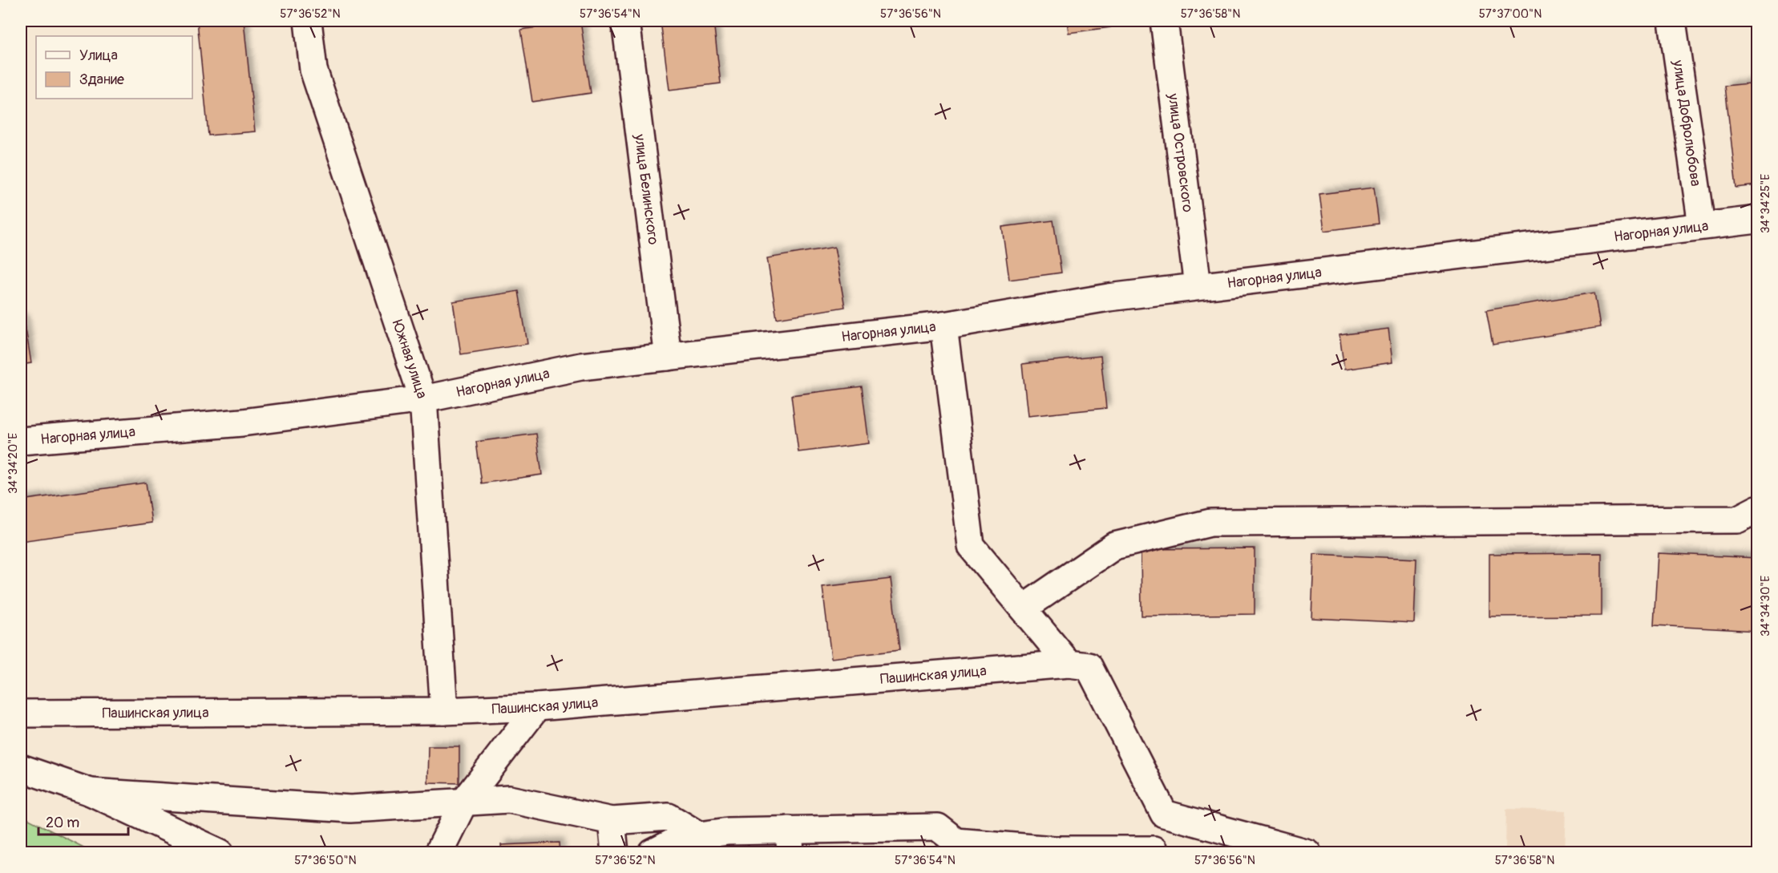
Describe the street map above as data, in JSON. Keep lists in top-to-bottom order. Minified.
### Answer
{"streets":{"street":["улица Добролюбова","улица Островского","улица Белинского","Нагорная улица","Южная улица","Пашинская улица"]},"crossings":[["улица Добролюбова","Нагорная улица"],["улица Островского","Нагорная улица"],["улица Белинского","Нагорная улица"],["Нагорная улица","Южная улица"],["Южная улица","Пашинская улица"]],"legend":["Улица","Здание"],"scale_bar":"20 m","coordinates":["57°36'52\"N","57°36'54\"N","57°36'56\"N","57°36'58\"N","57°37'00\"N","34°34'25\"E","34°34'20\"E","34°34'30\"E","57°36'50\"N"]}
